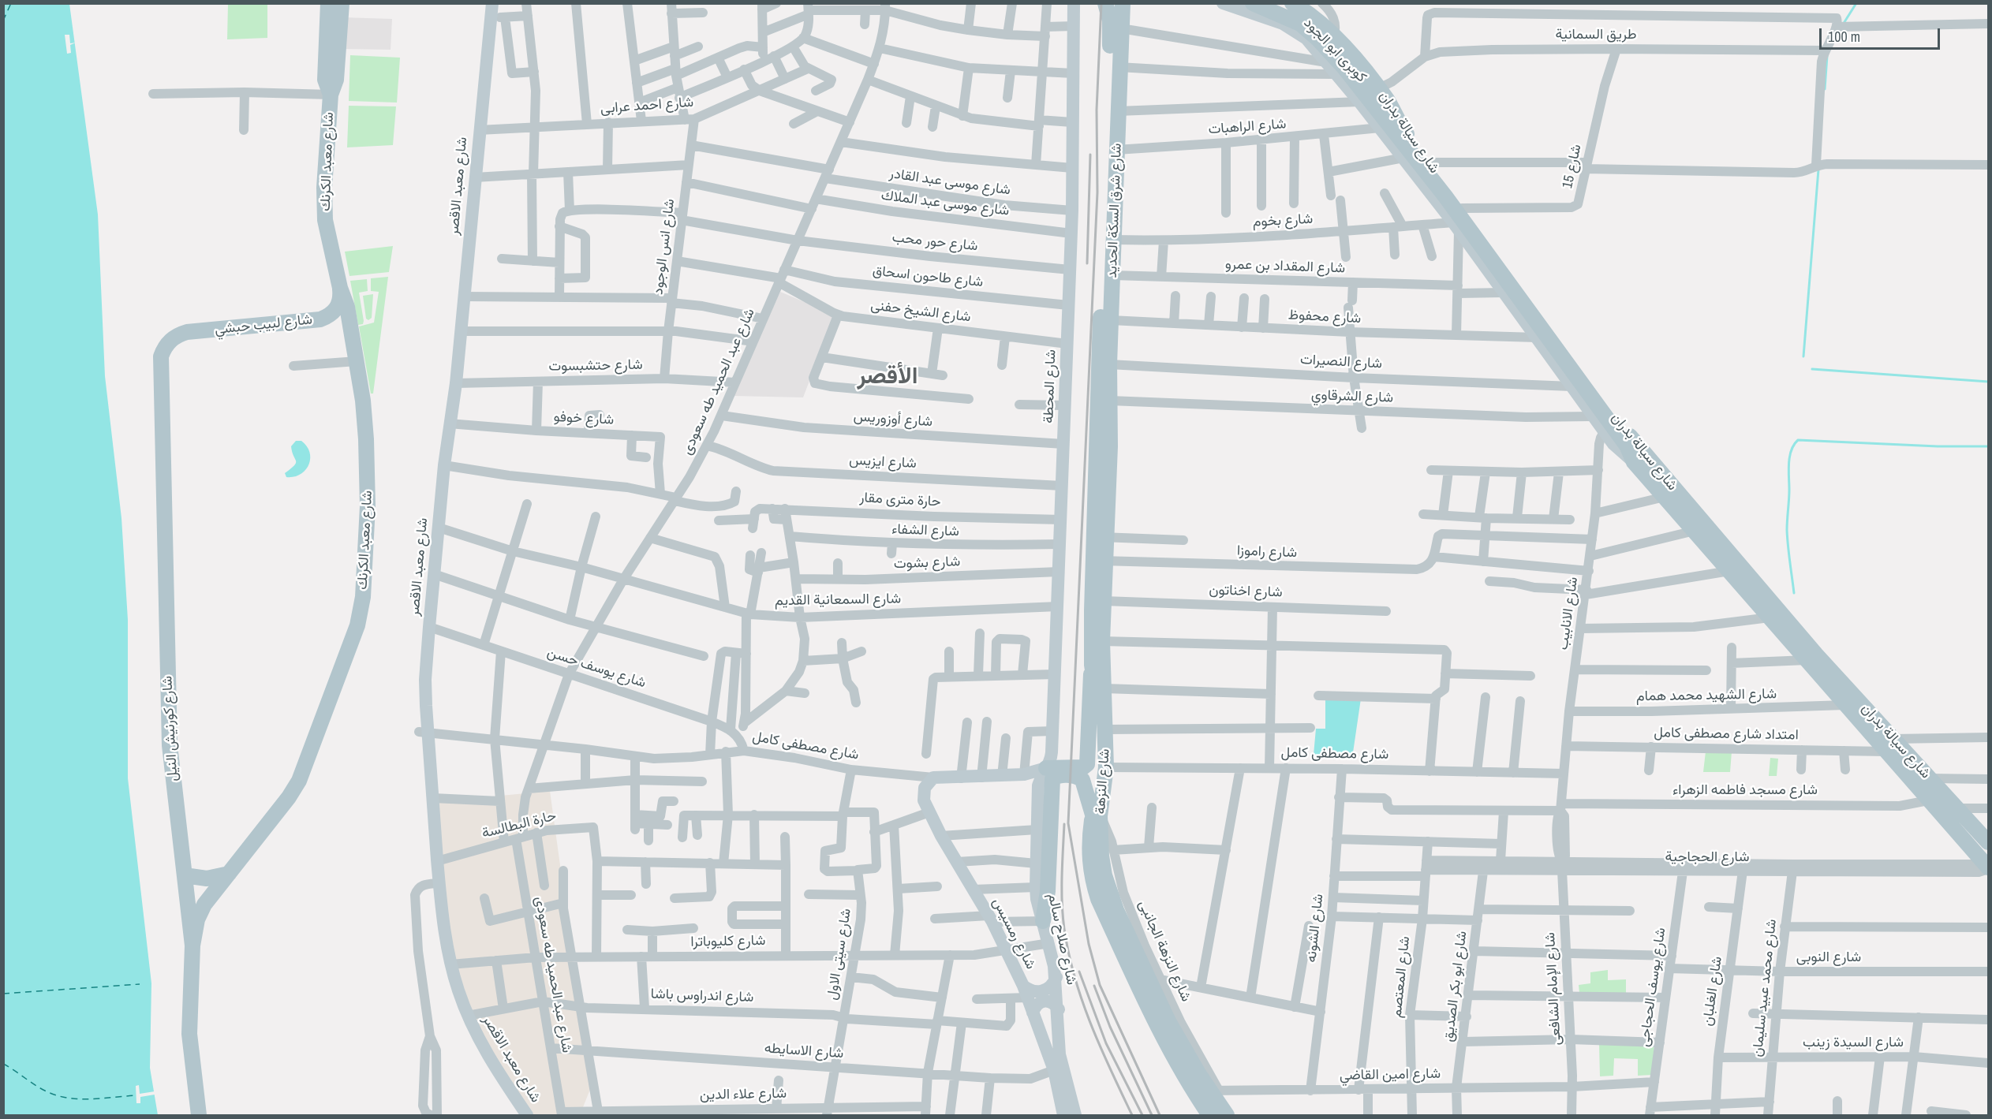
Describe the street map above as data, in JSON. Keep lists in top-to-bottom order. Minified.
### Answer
{"streets":{"main road":["كوبرى ابو الجود","شارع سيالة بدران","شارع معبد الكرنك","شارع معبد الاقصر","شارع شرق السكة الحديد","شارع لبيب حبشي","شارع المحطة","شارع كورنيش النيل","شارع مصطفى كامل","شارع النزهة","شارع رمسيس","شارع صلاح سالم"],"street":["طريق السمانية","شارع احمد عرابى","شارع الراهبات","شارع 15","شارع موسى عبد القادر","شارع موسى عبد الملاك","شارع بخوم","شارع حور محب","شارع انس الوجود","شارع المقداد بن عمرو","شارع طاحون اسحاق","شارع الشيخ حفنى","شارع محفوظ","شارع النصيرات","شارع حتشبسوت","شارع عبد الحميد طه سعودى","شارع الشرقاوي","شارع خوفو","شارع أوزوريس","شارع ايزيس","حارة مترى مقار","شارع الشفاء","شارع راموزا","شارع بشوت","شارع اخناتون","شارع السمعانية القديم","شارع الانابيب","شارع يوسف حسن","شارع الشهيد محمد همام","امتداد شارع مصطفى كامل","شارع مسجد فاطمه الزهراء","حارة البطالسة","شارع الحجاجية","شارع الشونه","شارع كليوباترا","شارع النزهة الجانبى","شارع سيتى الاول","شارع النوبى","شارع المعتصم","شارع ابو بكر الصديق","شارع يوسف الحجاجى","شارع محمد عبيد سليمان","شارع الإمام الشافعى","شارع الغلبان","شارع اندراوس باشا","شارع السيدة زينب","شارع الاسايطه","شارع امين القاضي","شارع علاء الدين"]},"crossings":[["طريق السمانية","شارع سيالة بدران"],["طريق السمانية","شارع 15"],["كوبرى ابو الجود","شارع سيالة بدران"],["شارع احمد عرابى","شارع معبد الاقصر"],["شارع احمد عرابى","شارع انس الوجود"],["شارع الراهبات","شارع سيالة بدران"],["شارع الراهبات","شارع شرق السكة الحديد"],["شارع سيالة بدران","شارع 15"],["شارع سيالة بدران","شارع بخوم"],["شارع سيالة بدران","شارع المقداد بن عمرو"],["شارع سيالة بدران","شارع محفوظ"],["شارع سيالة بدران","شارع النصيرات"],["شارع سيالة بدران","شارع الشرقاوي"],["شارع سيالة بدران","شارع الانابيب"],["شارع سيالة بدران","شارع الشهيد محمد همام"],["شارع سيالة بدران","امتداد شارع مصطفى كامل"],["شارع سيالة بدران","شارع مسجد فاطمه الزهراء"],["شارع سيالة بدران","شارع الحجاجية"],["شارع معبد الكرنك","شارع لبيب حبشي"],["شارع معبد الكرنك","شارع كورنيش النيل"],["شارع موسى عبد القادر","شارع انس الوجود"],["شارع موسى عبد القادر","شارع عبد الحميد طه سعودى"],["شارع موسى عبد القادر","شارع المحطة"],["شارع معبد الاقصر","شارع حتشبسوت"],["شارع معبد الاقصر","شارع خوفو"],["شارع معبد الاقصر","شارع السمعانية القديم"],["شارع معبد الاقصر","شارع يوسف حسن"],["شارع معبد الاقصر","شارع مصطفى كامل"],["شارع معبد الاقصر","حارة البطالسة"],["شارع معبد الاقصر","شارع كليوباترا"],["شارع معبد الاقصر","شارع اندراوس باشا"],["شارع موسى عبد الملاك","شارع عبد الحميد طه سعودى"],["شارع موسى عبد الملاك","شارع المحطة"],["شارع شرق السكة الحديد","شارع بخوم"],["شارع شرق السكة الحديد","شارع المقداد بن عمرو"],["شارع شرق السكة الحديد","شارع محفوظ"],["شارع شرق السكة الحديد","شارع النصيرات"],["شارع شرق السكة الحديد","شارع الشرقاوي"],["شارع شرق السكة الحديد","شارع النزهة"],["شارع حور محب","شارع انس الوجود"],["شارع حور محب","شارع عبد الحميد طه سعودى"],["شارع حور محب","شارع المحطة"],["شارع انس الوجود","شارع حتشبسوت"],["شارع طاحون اسحاق","شارع الشيخ حفنى"],["شارع طاحون اسحاق","شارع عبد الحميد طه سعودى"],["شارع طاحون اسحاق","شارع المحطة"],["شارع الشيخ حفنى","شارع عبد الحميد طه سعودى"],["شارع الشيخ حفنى","شارع المحطة"],["شارع لبيب حبشي","شارع كورنيش النيل"],["شارع حتشبسوت","شارع عبد الحميد طه سعودى"],["شارع عبد الحميد طه سعودى","شارع أوزوريس"],["شارع عبد الحميد طه سعودى","شارع ايزيس"],["شارع عبد الحميد طه سعودى","شارع السمعانية القديم"],["شارع عبد الحميد طه سعودى","شارع يوسف حسن"],["شارع عبد الحميد طه سعودى","شارع مصطفى كامل"],["شارع عبد الحميد طه سعودى","حارة البطالسة"],["شارع عبد الحميد طه سعودى","شارع كليوباترا"],["شارع عبد الحميد طه سعودى","شارع اندراوس باشا"],["شارع عبد الحميد طه سعودى","شارع الاسايطه"],["شارع عبد الحميد طه سعودى","شارع علاء الدين"],["شارع المحطة","شارع أوزوريس"],["شارع المحطة","شارع ايزيس"],["شارع المحطة","حارة مترى مقار"],["شارع المحطة","شارع الشفاء"],["شارع المحطة","شارع بشوت"],["شارع المحطة","شارع السمعانية القديم"],["شارع المحطة","شارع مصطفى كامل"],["شارع المحطة","شارع صلاح سالم"],["شارع راموزا","شارع النزهة"],["شارع اخناتون","شارع النزهة"],["شارع الانابيب","شارع الشهيد محمد همام"],["شارع الانابيب","امتداد شارع مصطفى كامل"],["شارع الانابيب","شارع مصطفى كامل"],["شارع الانابيب","شارع مسجد فاطمه الزهراء"],["شارع الانابيب","شارع الإمام الشافعى"],["شارع يوسف حسن","شارع مصطفى كامل"],["شارع مصطفى كامل","شارع النزهة"],["شارع مصطفى كامل","شارع الشونه"],["شارع مصطفى كامل","شارع رمسيس"],["شارع مصطفى كامل","شارع صلاح سالم"],["شارع النزهة","شارع النزهة الجانبى"],["شارع النزهة","شارع امين القاضي"],["شارع مسجد فاطمه الزهراء","شارع الشونه"],["شارع مسجد فاطمه الزهراء","شارع الإمام الشافعى"],["حارة البطالسة","شارع كليوباترا"],["شارع الحجاجية","شارع الشونه"],["شارع الحجاجية","شارع المعتصم"],["شارع الحجاجية","شارع ابو بكر الصديق"],["شارع الحجاجية","شارع يوسف الحجاجى"],["شارع الحجاجية","شارع محمد عبيد سليمان"],["شارع الحجاجية","شارع الإمام الشافعى"],["شارع الحجاجية","شارع الغلبان"],["شارع الشونه","شارع امين القاضي"],["شارع رمسيس","شارع كليوباترا"],["شارع رمسيس","شارع الاسايطه"],["شارع صلاح سالم","شارع كليوباترا"],["شارع كليوباترا","شارع سيتى الاول"],["شارع النزهة الجانبى","شارع امين القاضي"],["شارع سيتى الاول","شارع اندراوس باشا"],["شارع سيتى الاول","شارع الاسايطه"],["شارع سيتى الاول","شارع علاء الدين"],["شارع النوبى","شارع يوسف الحجاجى"],["شارع النوبى","شارع محمد عبيد سليمان"],["شارع النوبى","شارع الغلبان"],["شارع المعتصم","شارع امين القاضي"],["شارع ابو بكر الصديق","شارع امين القاضي"],["شارع يوسف الحجاجى","شارع امين القاضي"],["شارع محمد عبيد سليمان","شارع السيدة زينب"],["شارع الإمام الشافعى","شارع امين القاضي"],["شارع الغلبان","شارع السيدة زينب"]],"districts":["الأقصر"],"scale_bar":"100 m"}
